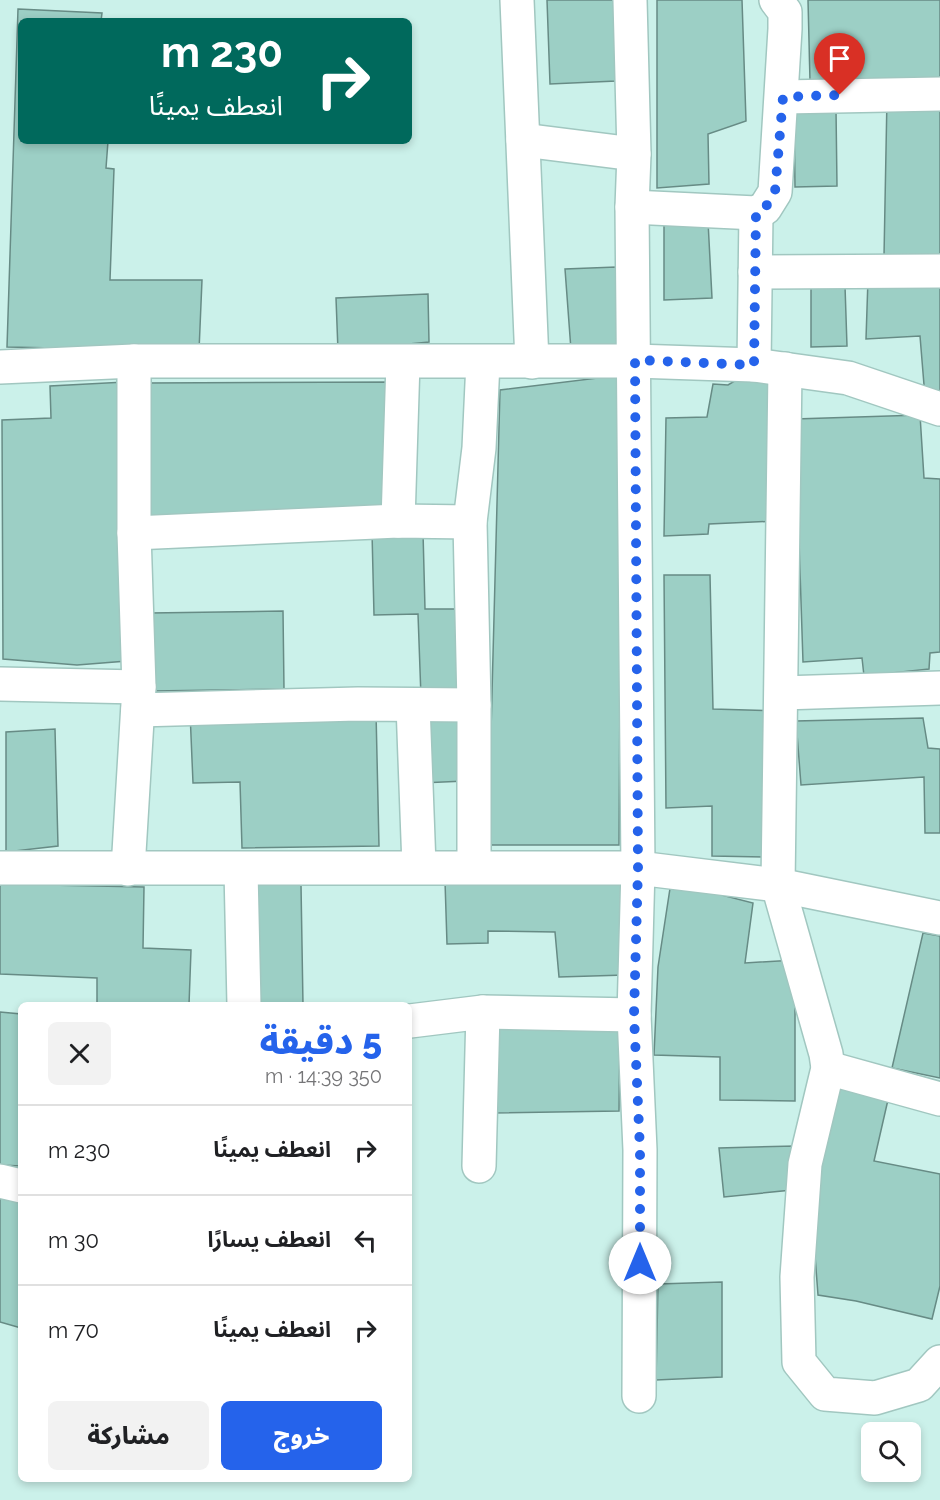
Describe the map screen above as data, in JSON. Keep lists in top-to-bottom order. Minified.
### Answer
{"page":{"turn":["230 m","انعطف يمينًا"],"heading":["5 دقيقة","350 m · 14:39"],"list":[{"name":"انعطف يمينًا","value":"230 m"},{"name":"انعطف يسارًا","value":"30 m"},{"name":"انعطف يمينًا","value":"70 m"}],"buttons":["خروج","مشاركة"]}}
